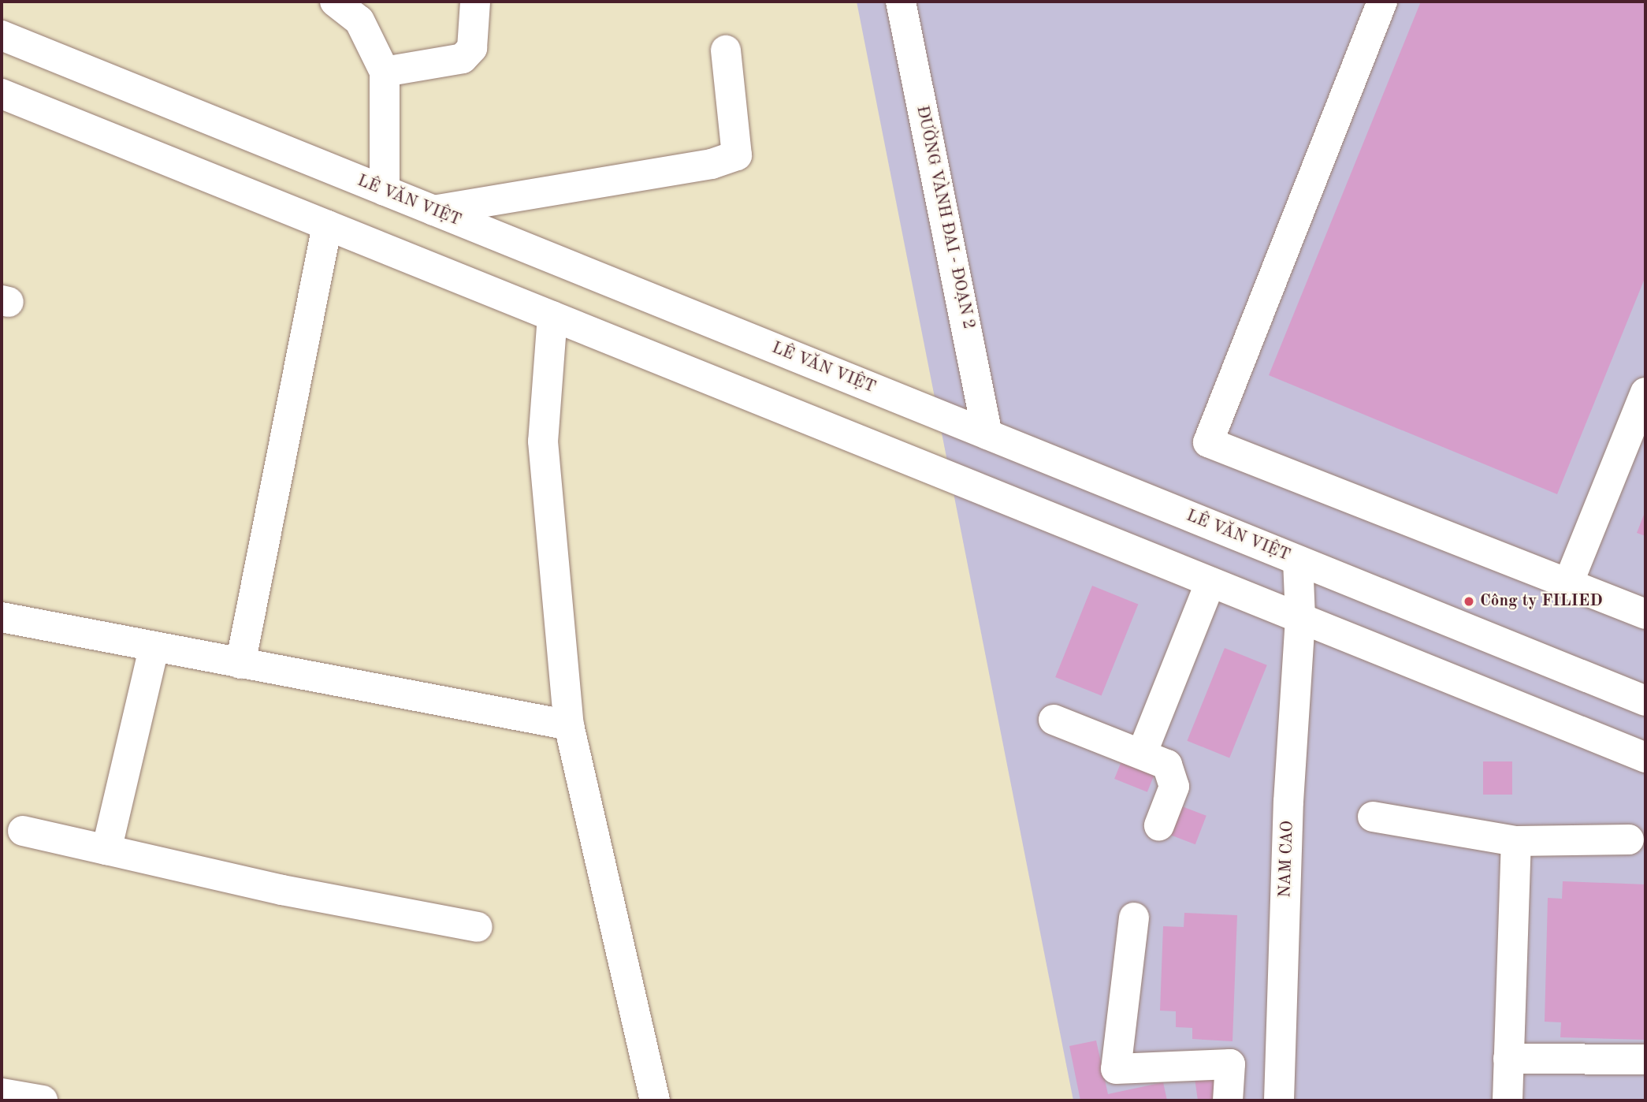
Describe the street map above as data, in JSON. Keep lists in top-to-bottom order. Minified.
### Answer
{"streets":{"main road":["LÊ VĂN VIỆT","ĐƯỜNG VÀNH ĐAI - ĐOẠN 2","NAM CAO"]},"crossings":[["LÊ VĂN VIỆT","ĐƯỜNG VÀNH ĐAI - ĐOẠN 2"],["LÊ VĂN VIỆT","NAM CAO"]],"places":["Công ty FILIED"]}
